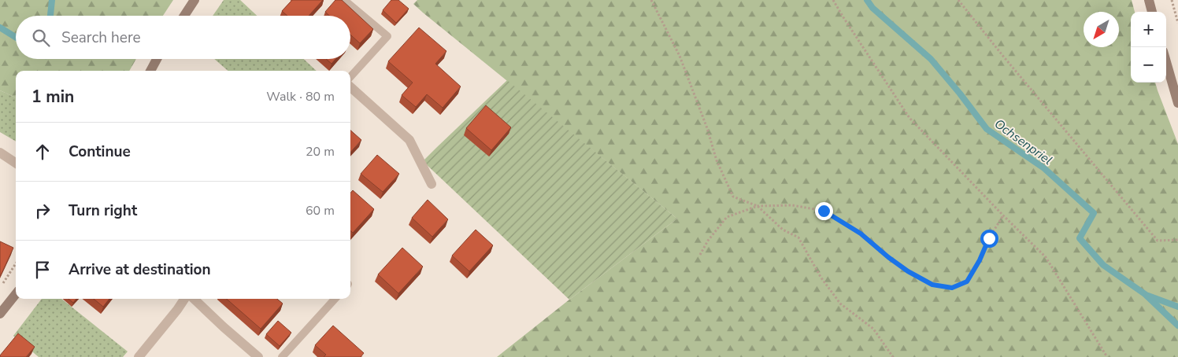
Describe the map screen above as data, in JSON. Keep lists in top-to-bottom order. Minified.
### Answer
{"water":["Ochsenpriel"],"north":"bottom left","page":{"map_buttons":["+","−"],"search":"Search here","heading":["1 min","Walk · 80 m"],"list":[["Continue","20 m"],["Turn right","60 m"],"Arrive at destination"]}}
